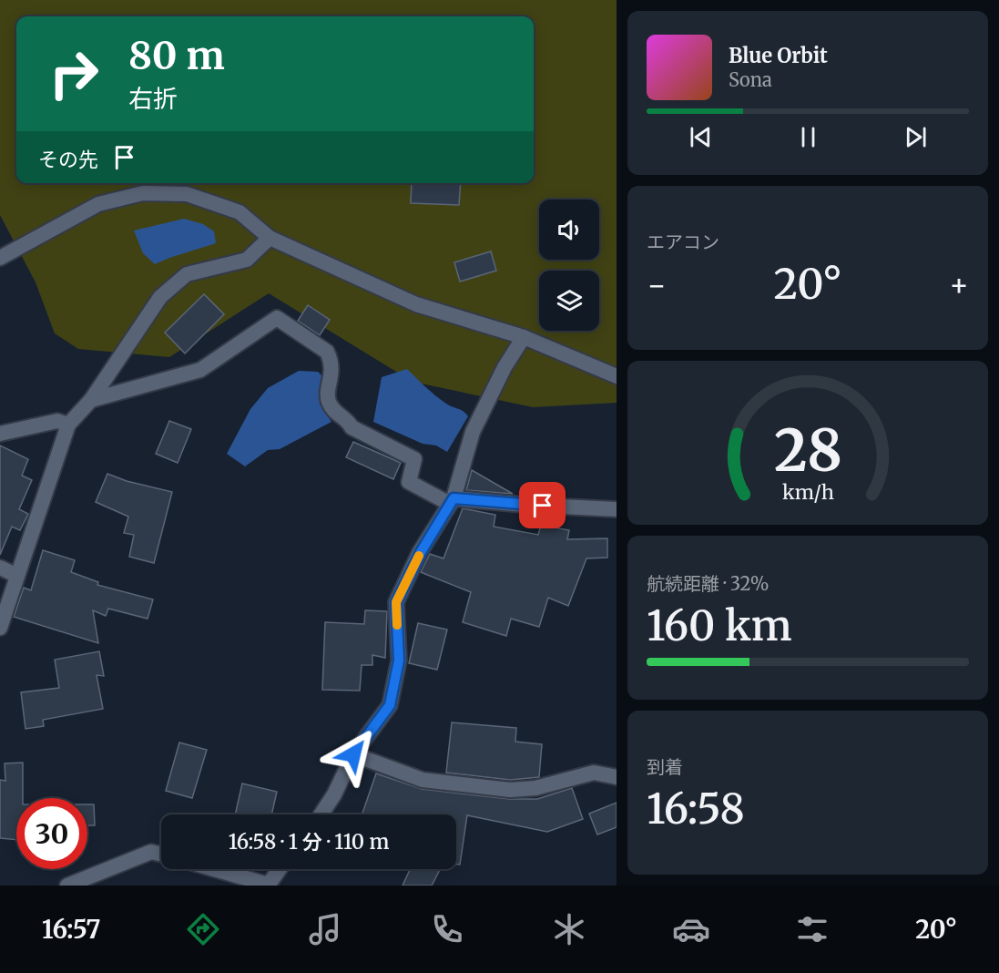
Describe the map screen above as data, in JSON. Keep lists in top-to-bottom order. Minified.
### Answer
{"page":{"turn":["80 m","右折"],"song":["Blue Orbit","Sona"],"then":"その先","tile":["エアコン",["航続距離 · 32%","160 km"],["到着","16:58"]],"heat":["−","20°","+"],"limit":"30","trip":"16:58 · 1 分 · 110 m","tabs":["16:57","20°"],"gauge":["28","km/h"]}}
